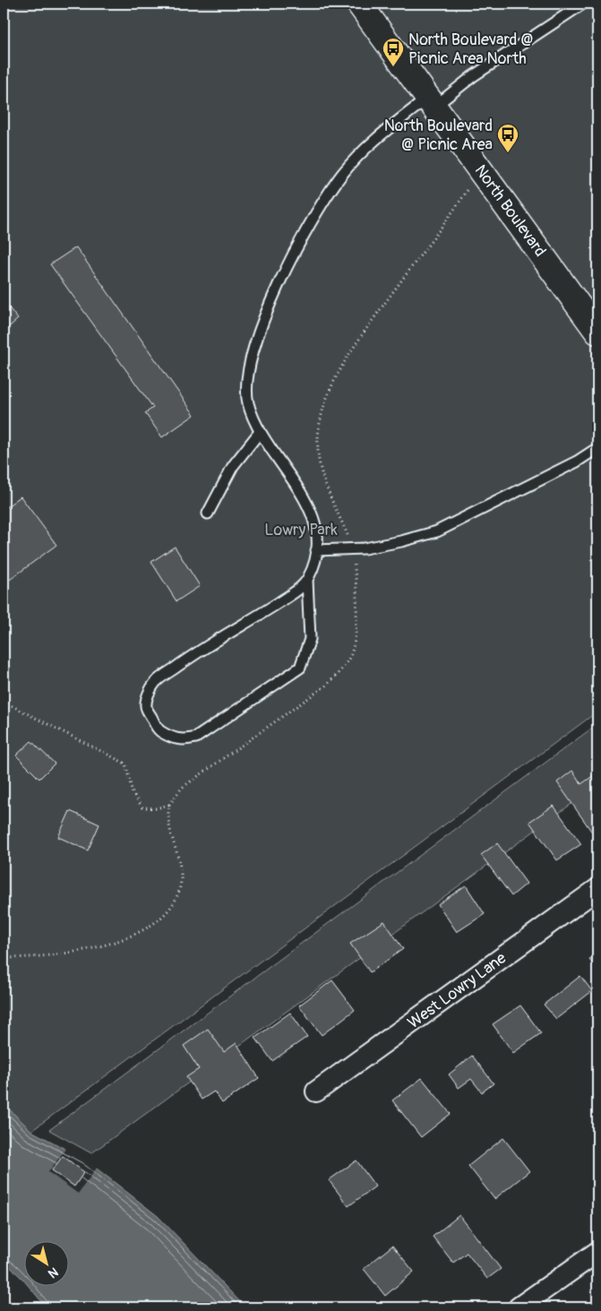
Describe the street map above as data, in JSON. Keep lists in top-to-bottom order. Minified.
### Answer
{"streets":{"street":["North Boulevard","West Lowry Lane"]},"parks":["Lowry Park"],"places":{"bus stop":["North Boulevard @ Picnic Area North","North Boulevard @ Picnic Area"]},"north":"bottom right"}
